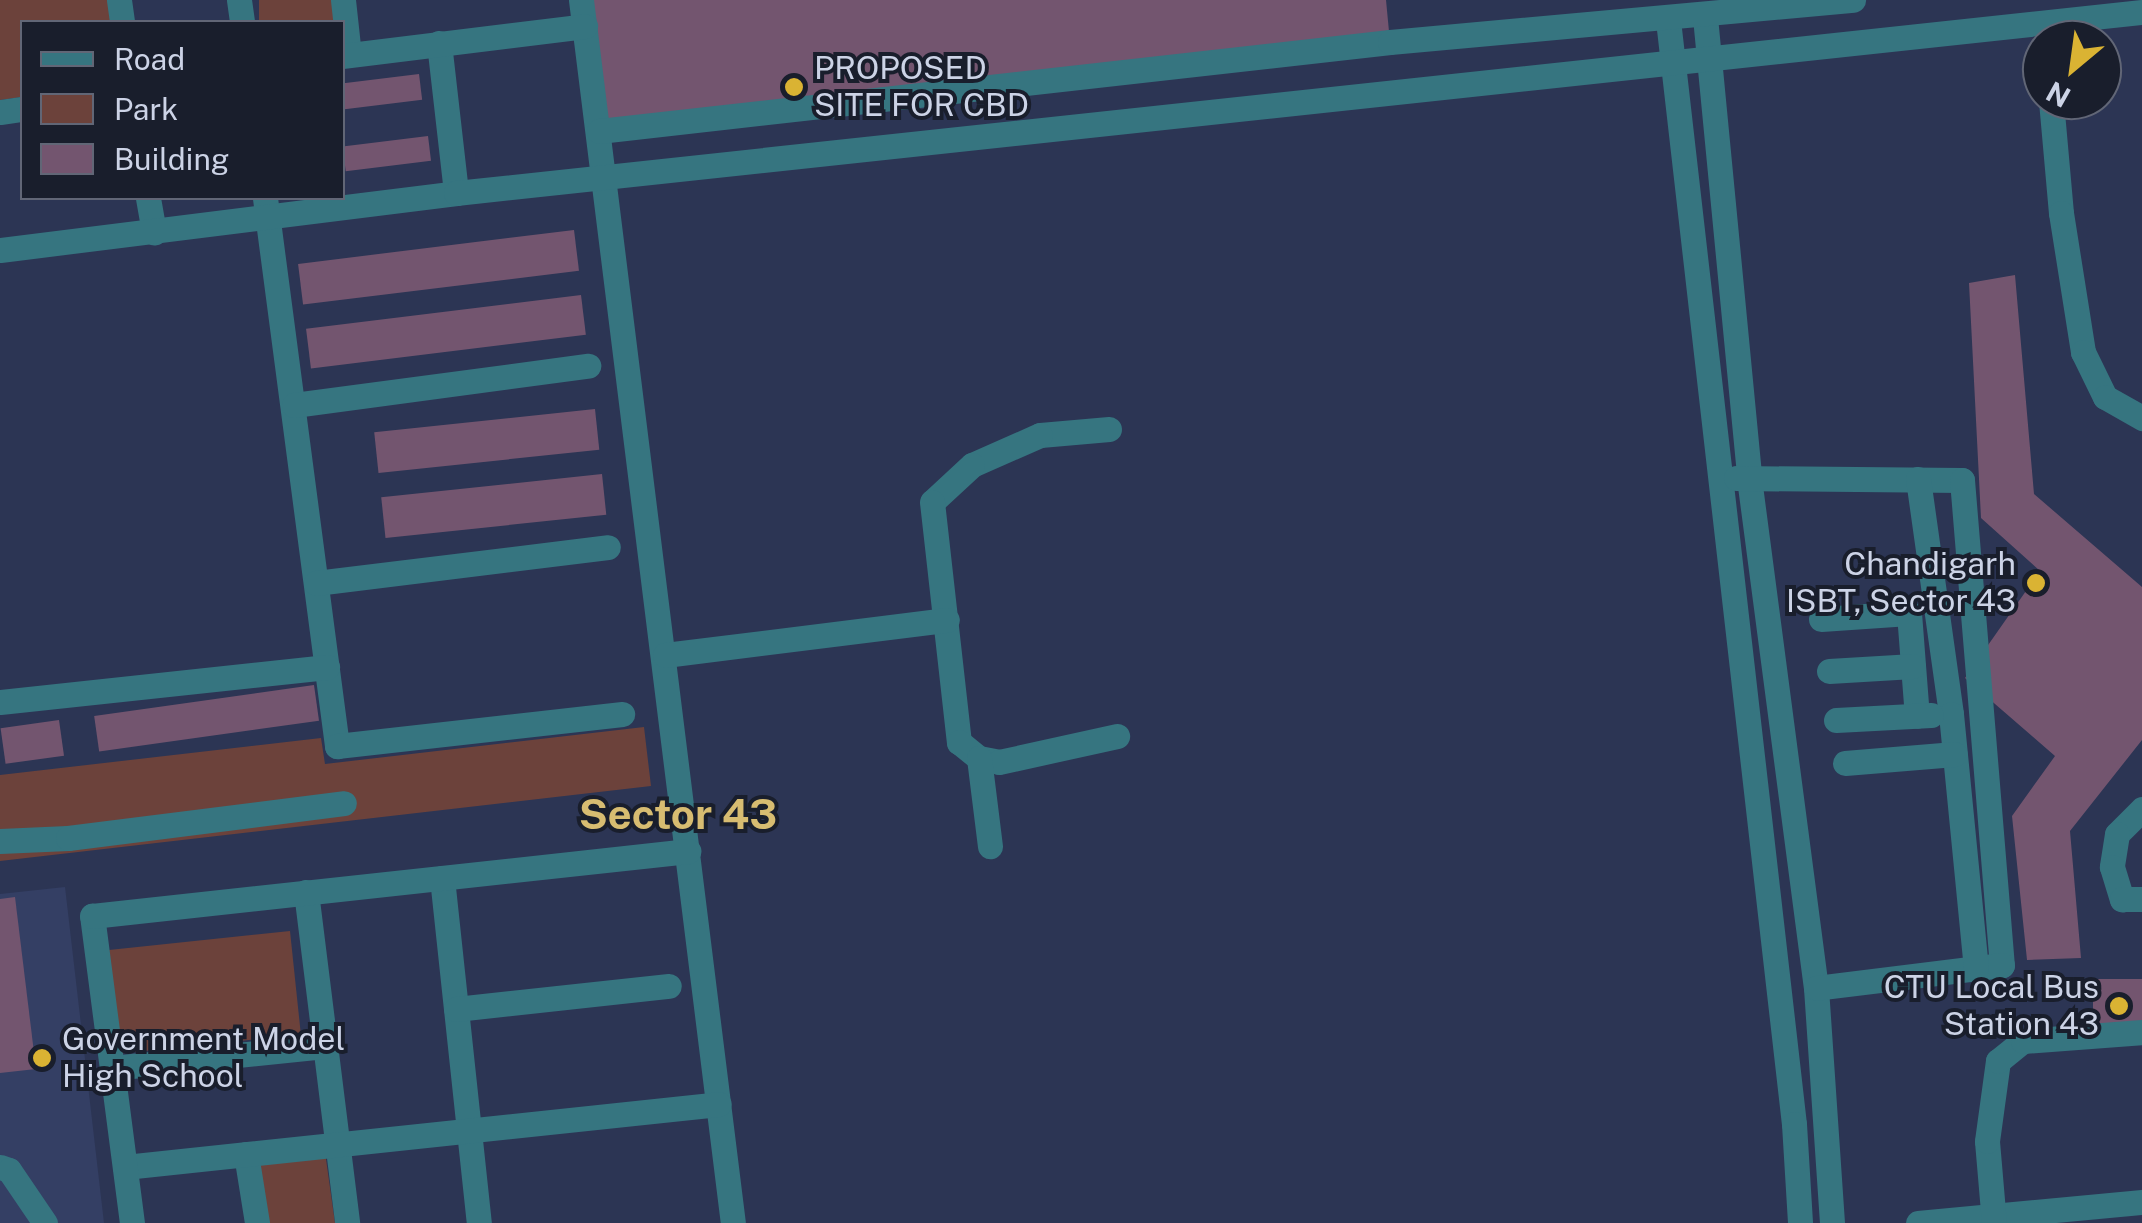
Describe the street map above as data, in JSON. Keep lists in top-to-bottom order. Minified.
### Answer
{"districts":["Sector 43"],"places":["PROPOSED SITE FOR CBD","Chandigarh ISBT, Sector 43","CTU Local Bus Station 43","Government Model High School"],"legend":["Road","Park","Building"],"north":"bottom left"}
